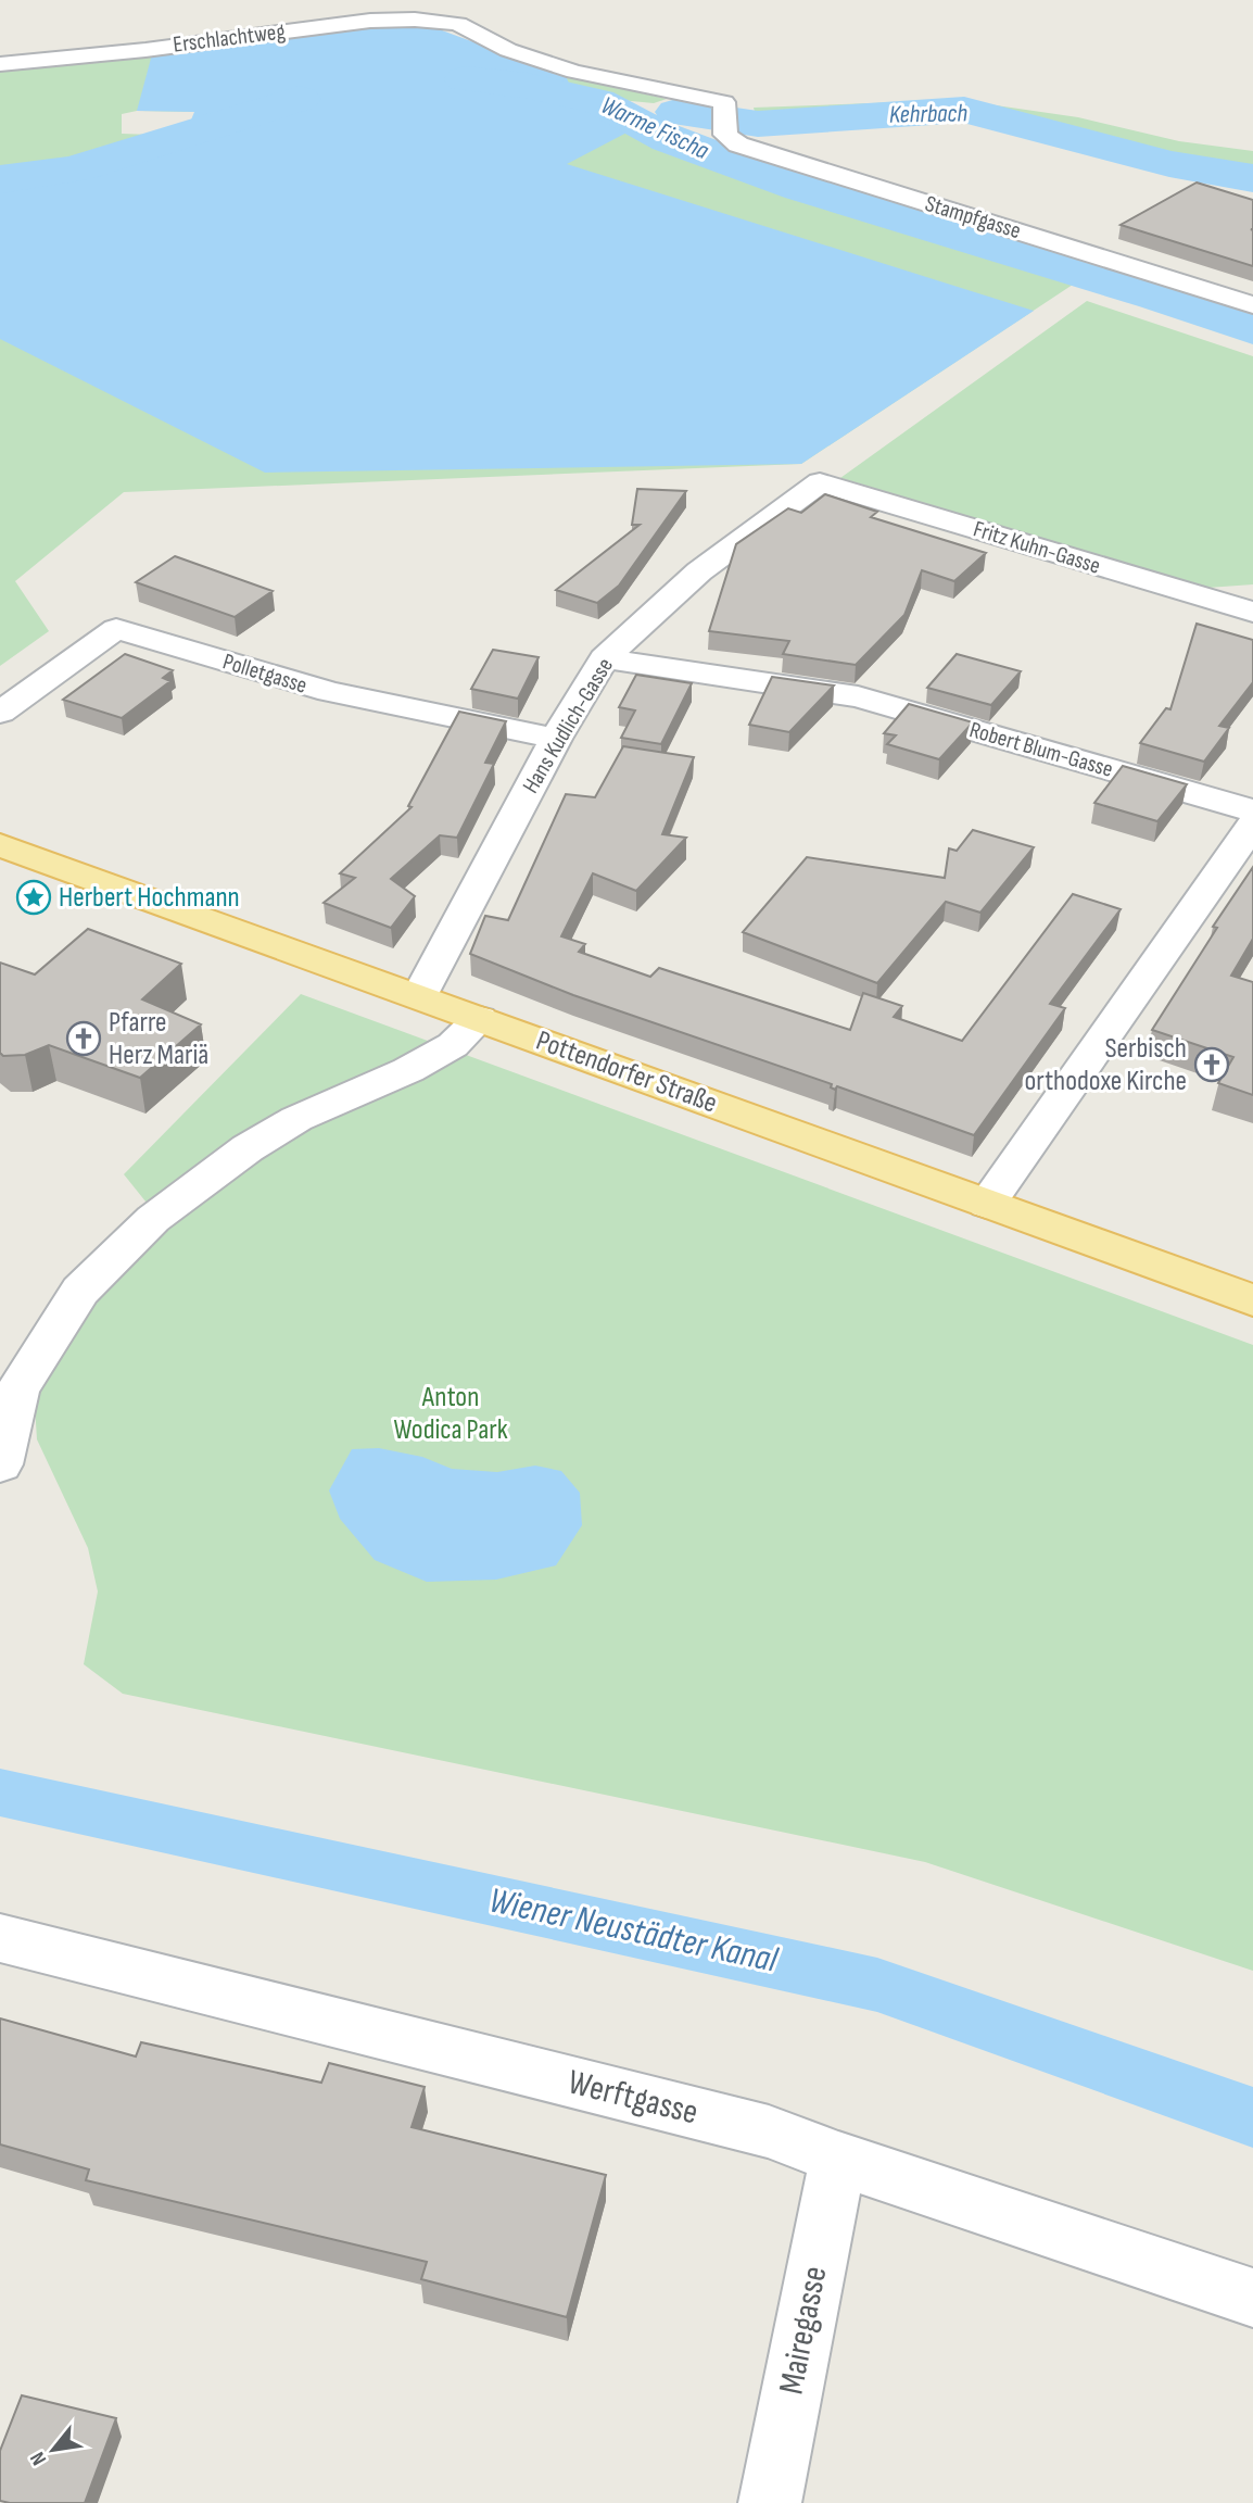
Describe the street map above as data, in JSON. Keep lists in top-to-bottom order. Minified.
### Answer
{"streets":{"main road":["Pottendorfer Straße"],"street":["Erschlachtweg","Stampfgasse","Fritz Kuhn-Gasse","Polletgasse","Hans Kudlich-Gasse","Robert Blum-Gasse","Werftgasse","Mairegasse"]},"crossings":[["Erschlachtweg","Stampfgasse"],["Fritz Kuhn-Gasse","Hans Kudlich-Gasse"],["Polletgasse","Hans Kudlich-Gasse"],["Hans Kudlich-Gasse","Robert Blum-Gasse"],["Hans Kudlich-Gasse","Pottendorfer Straße"],["Werftgasse","Mairegasse"]],"water":["Kehrbach","Warme Fischa","Wiener Neustädter Kanal"],"parks":["Anton Wodica Park"],"places":{"place":["Herbert Hochmann"],"church":["Pfarre Herz Mariä","Serbisch orthodoxe Kirche"]},"north":"bottom left"}
